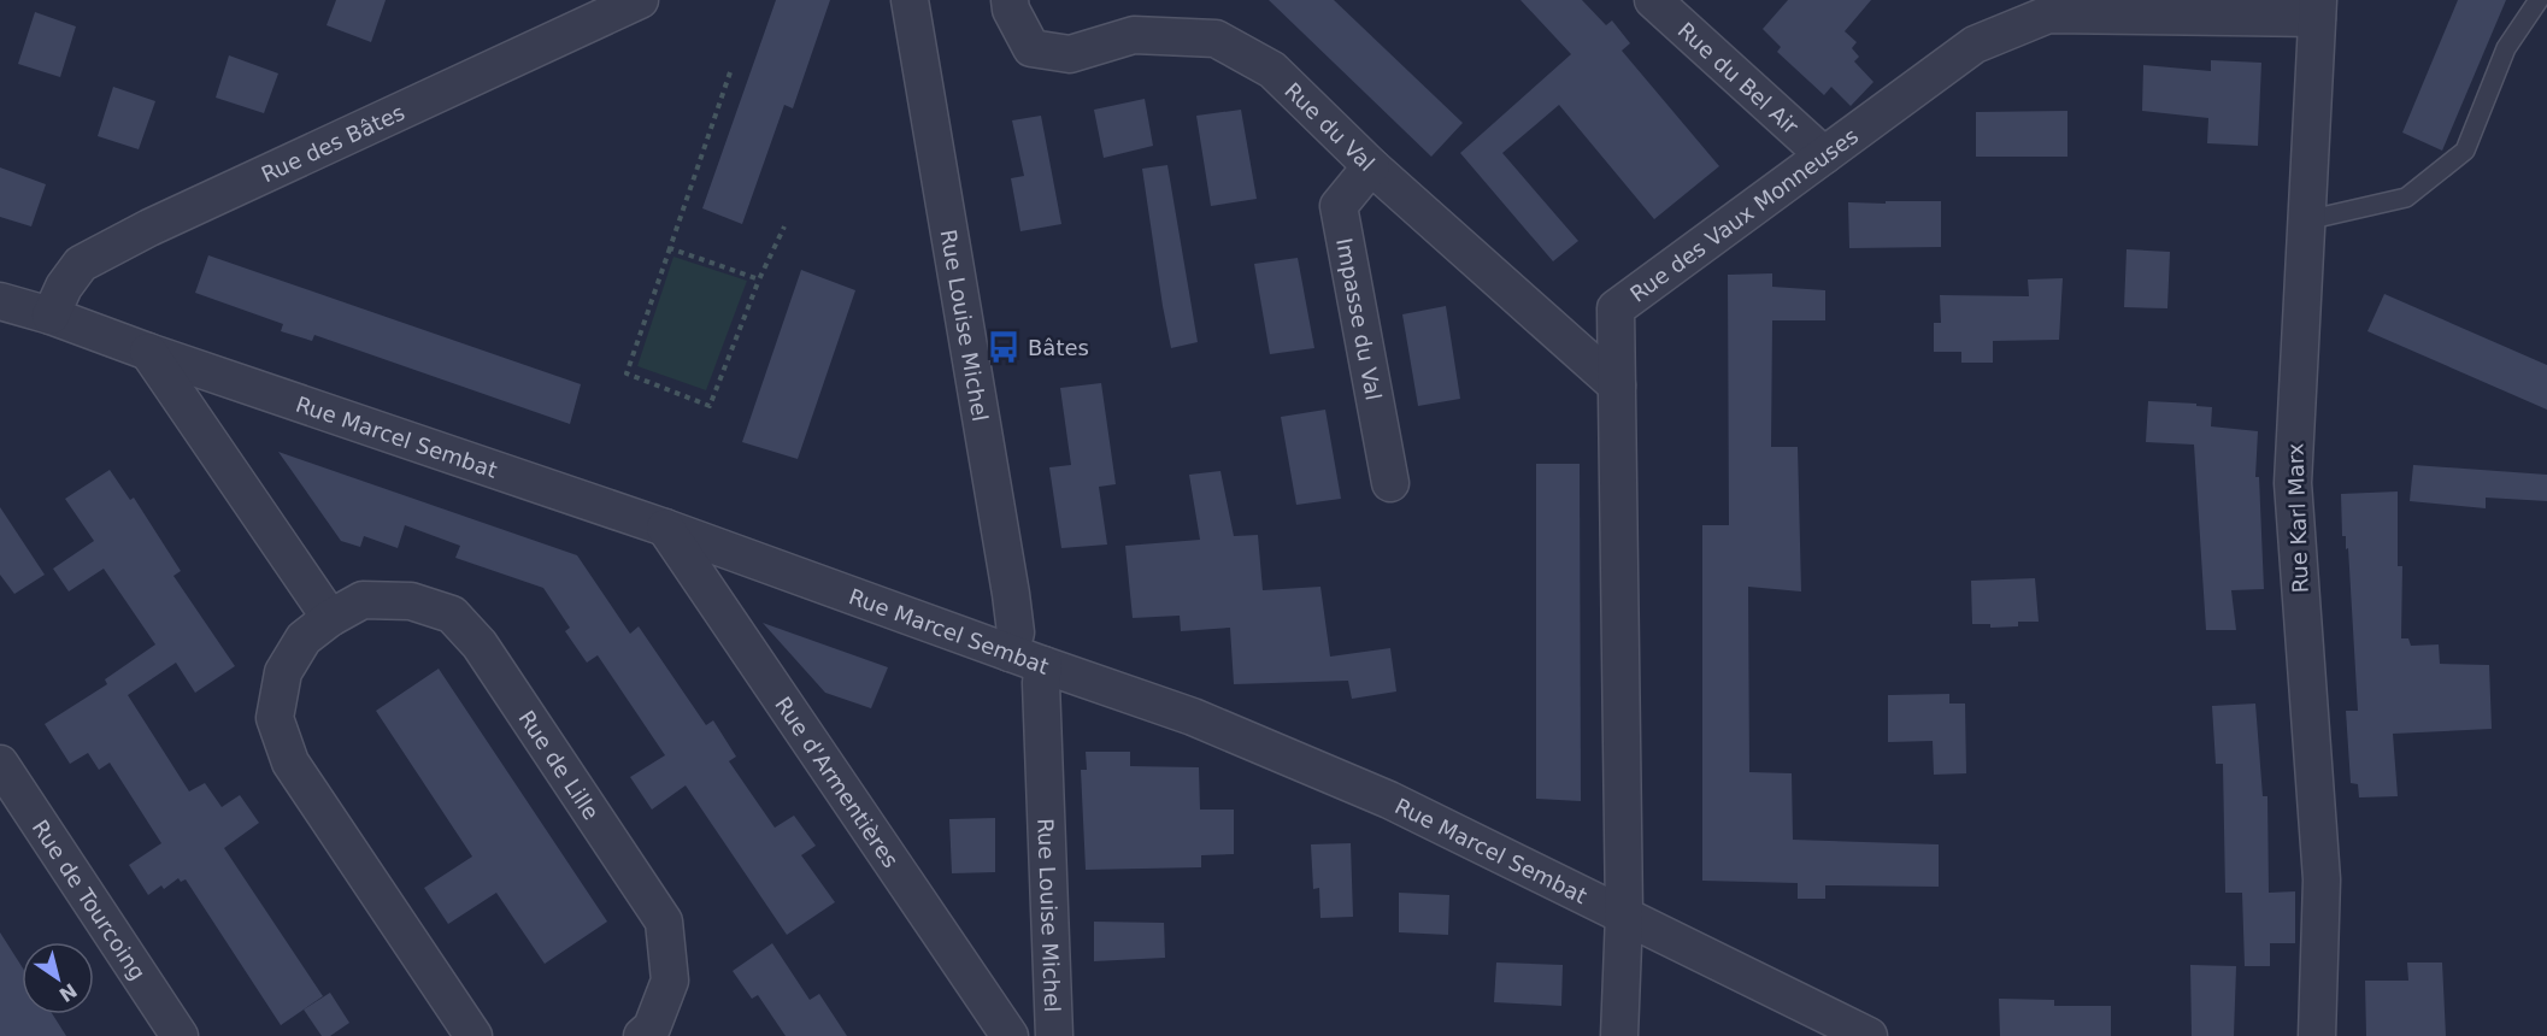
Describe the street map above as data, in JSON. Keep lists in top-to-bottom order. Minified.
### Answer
{"streets":{"street":["Rue du Bel Air","Rue du Val","Rue des Bâtes","Rue des Vaux Monneuses","Impasse du Val","Rue Louise Michel","Rue Marcel Sembat","Rue Karl Marx","Rue de Lille","Rue d'Armentières","Rue de Tourcoing"]},"crossings":[["Rue du Bel Air","Rue des Vaux Monneuses"],["Rue du Val","Rue des Vaux Monneuses"],["Rue du Val","Impasse du Val"],["Rue des Bâtes","Rue Marcel Sembat"],["Rue des Vaux Monneuses","Rue Marcel Sembat"],["Rue des Vaux Monneuses","Rue Karl Marx"],["Rue Louise Michel","Rue Marcel Sembat"],["Rue Marcel Sembat","Rue d'Armentières"]],"places":{"bus stop":["Bâtes"]},"north":"bottom right"}
